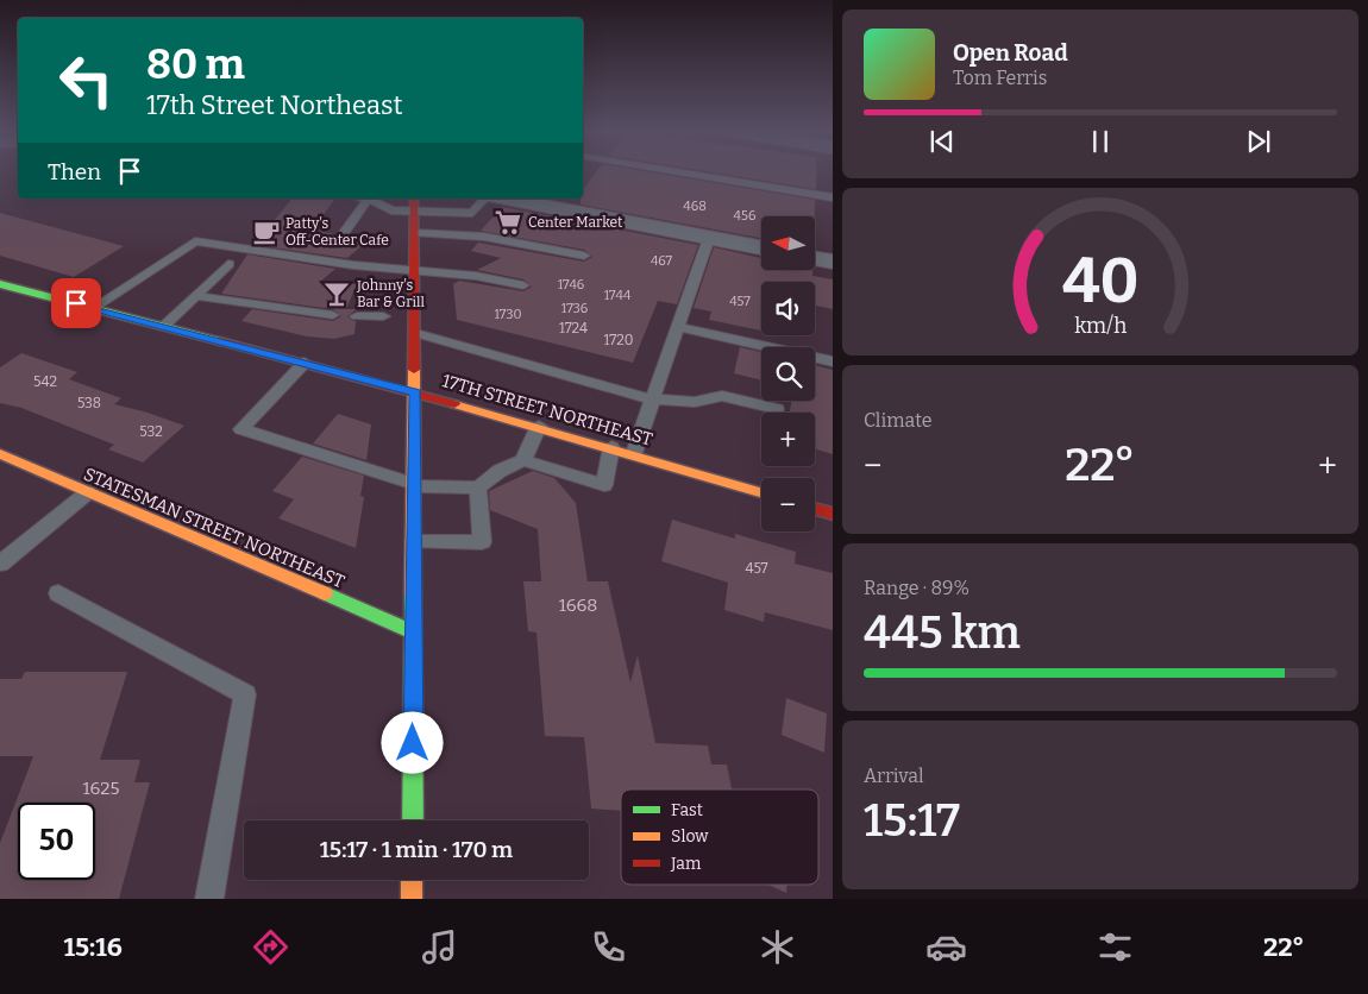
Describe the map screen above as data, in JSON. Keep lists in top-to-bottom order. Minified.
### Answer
{"streets":{"main road":["17TH STREET NORTHEAST","STATESMAN STREET NORTHEAST"]},"places":{"supermarket":["Center Market"],"cafe":["Patty's Off-Center Cafe"],"bar":["Johnny's Bar & Grill"]},"house_numbers":["468","456","467","1746","1744","457","1736","1730","1724","1720","542","538","532","457","1668","1625"],"legend":["Fast","Slow","Jam"],"north":"left","page":{"turn":["80 m","17th Street Northeast"],"song":["Open Road","Tom Ferris"],"then":"Then","map_buttons":["+","−"],"tile":["Climate",["Range · 89%","445 km"],["Arrival","15:17"]],"heat":["−","22°","+"],"limit":"50","trip":"15:17 · 1 min · 170 m","tabs":["15:16","22°"],"gauge":["40","km/h"]}}
